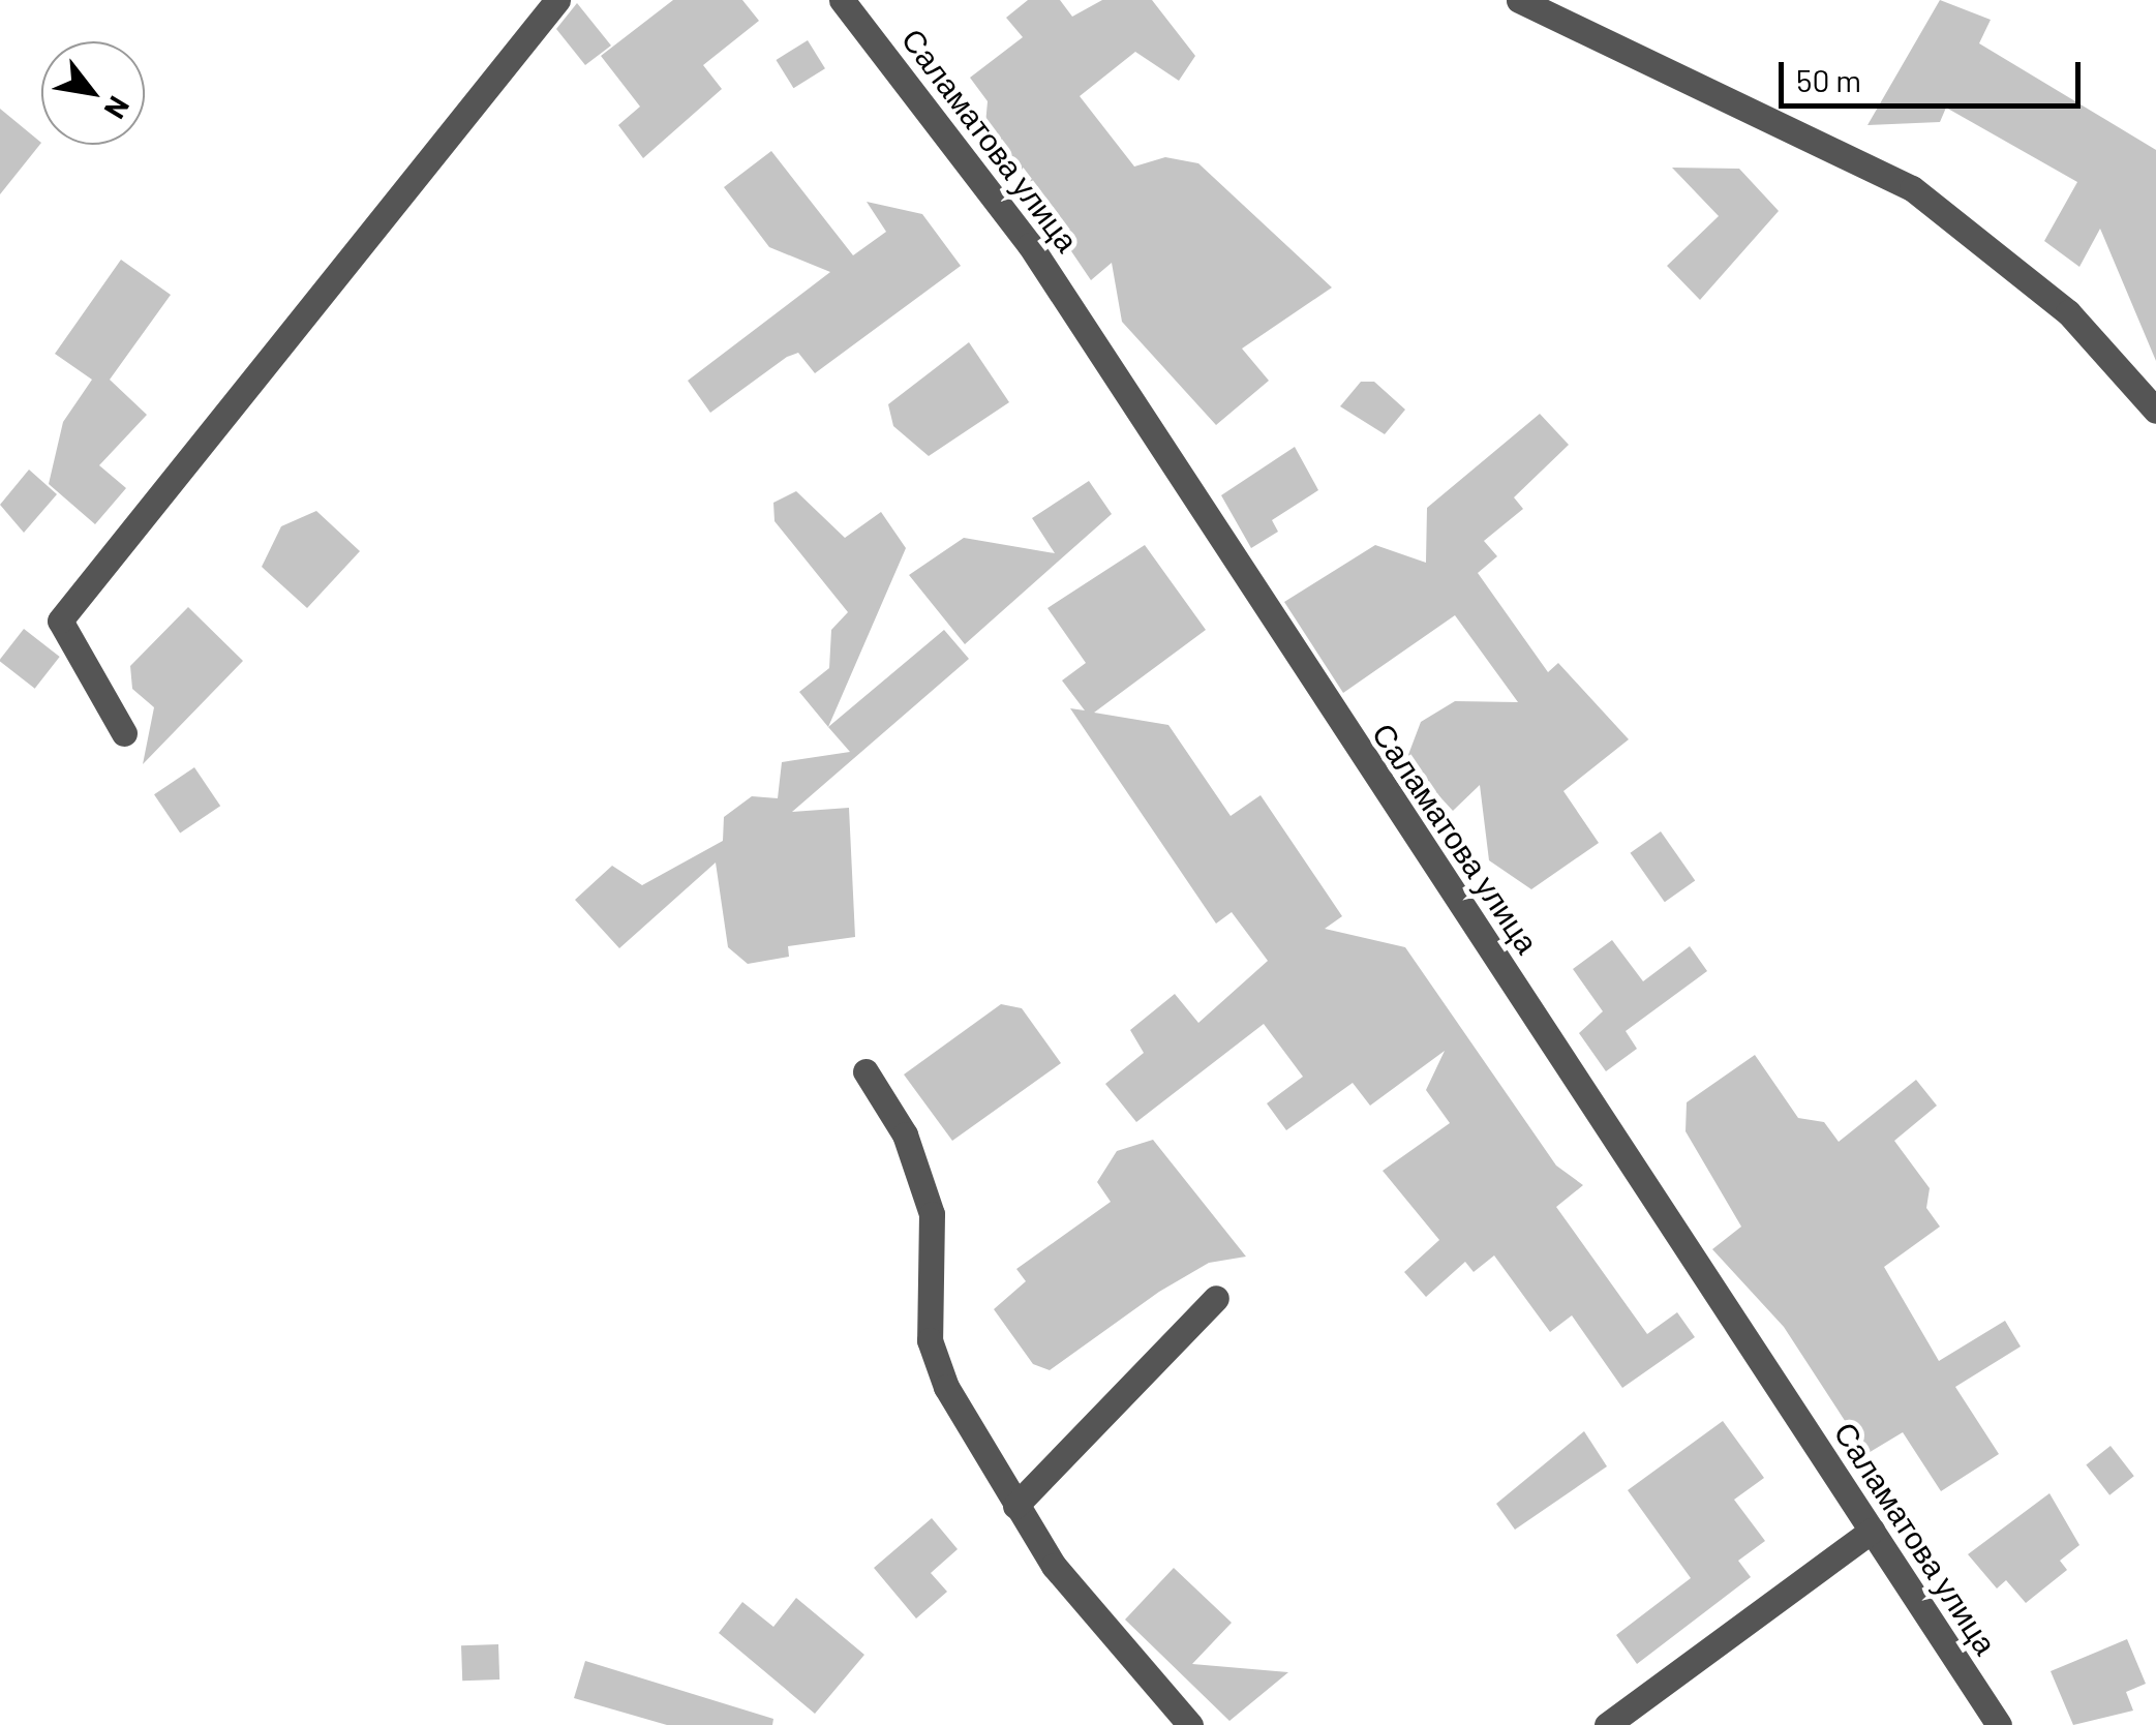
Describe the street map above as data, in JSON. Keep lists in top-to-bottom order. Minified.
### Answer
{"streets":{"street":["Саламатова улица"]},"scale_bar":"50 m","north":"bottom right"}
